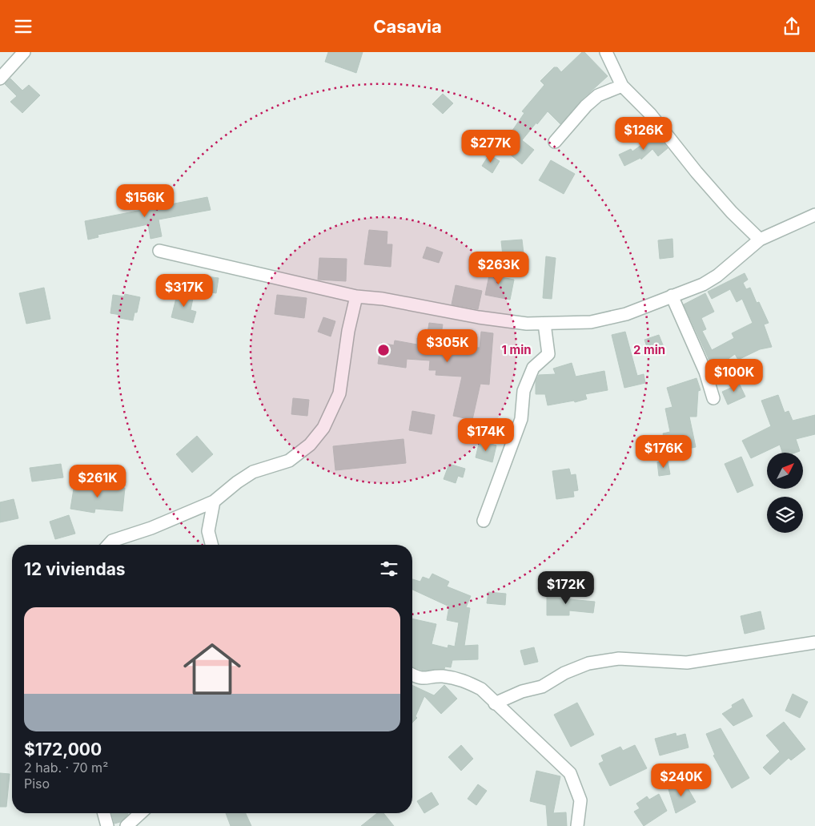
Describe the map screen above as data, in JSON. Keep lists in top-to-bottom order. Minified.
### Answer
{"north":"top right","page":{"header":"Casavia","price":["$126K","$277K","$156K","$263K","$317K","$305K","$100K","$174K","$176K","$261K","$172K","$240K"],"heading":"12 viviendas","list":[{"name":"$172,000","note":"2 hab. · 70 m² · Piso"}]},"rings":["1 min","2 min"]}
